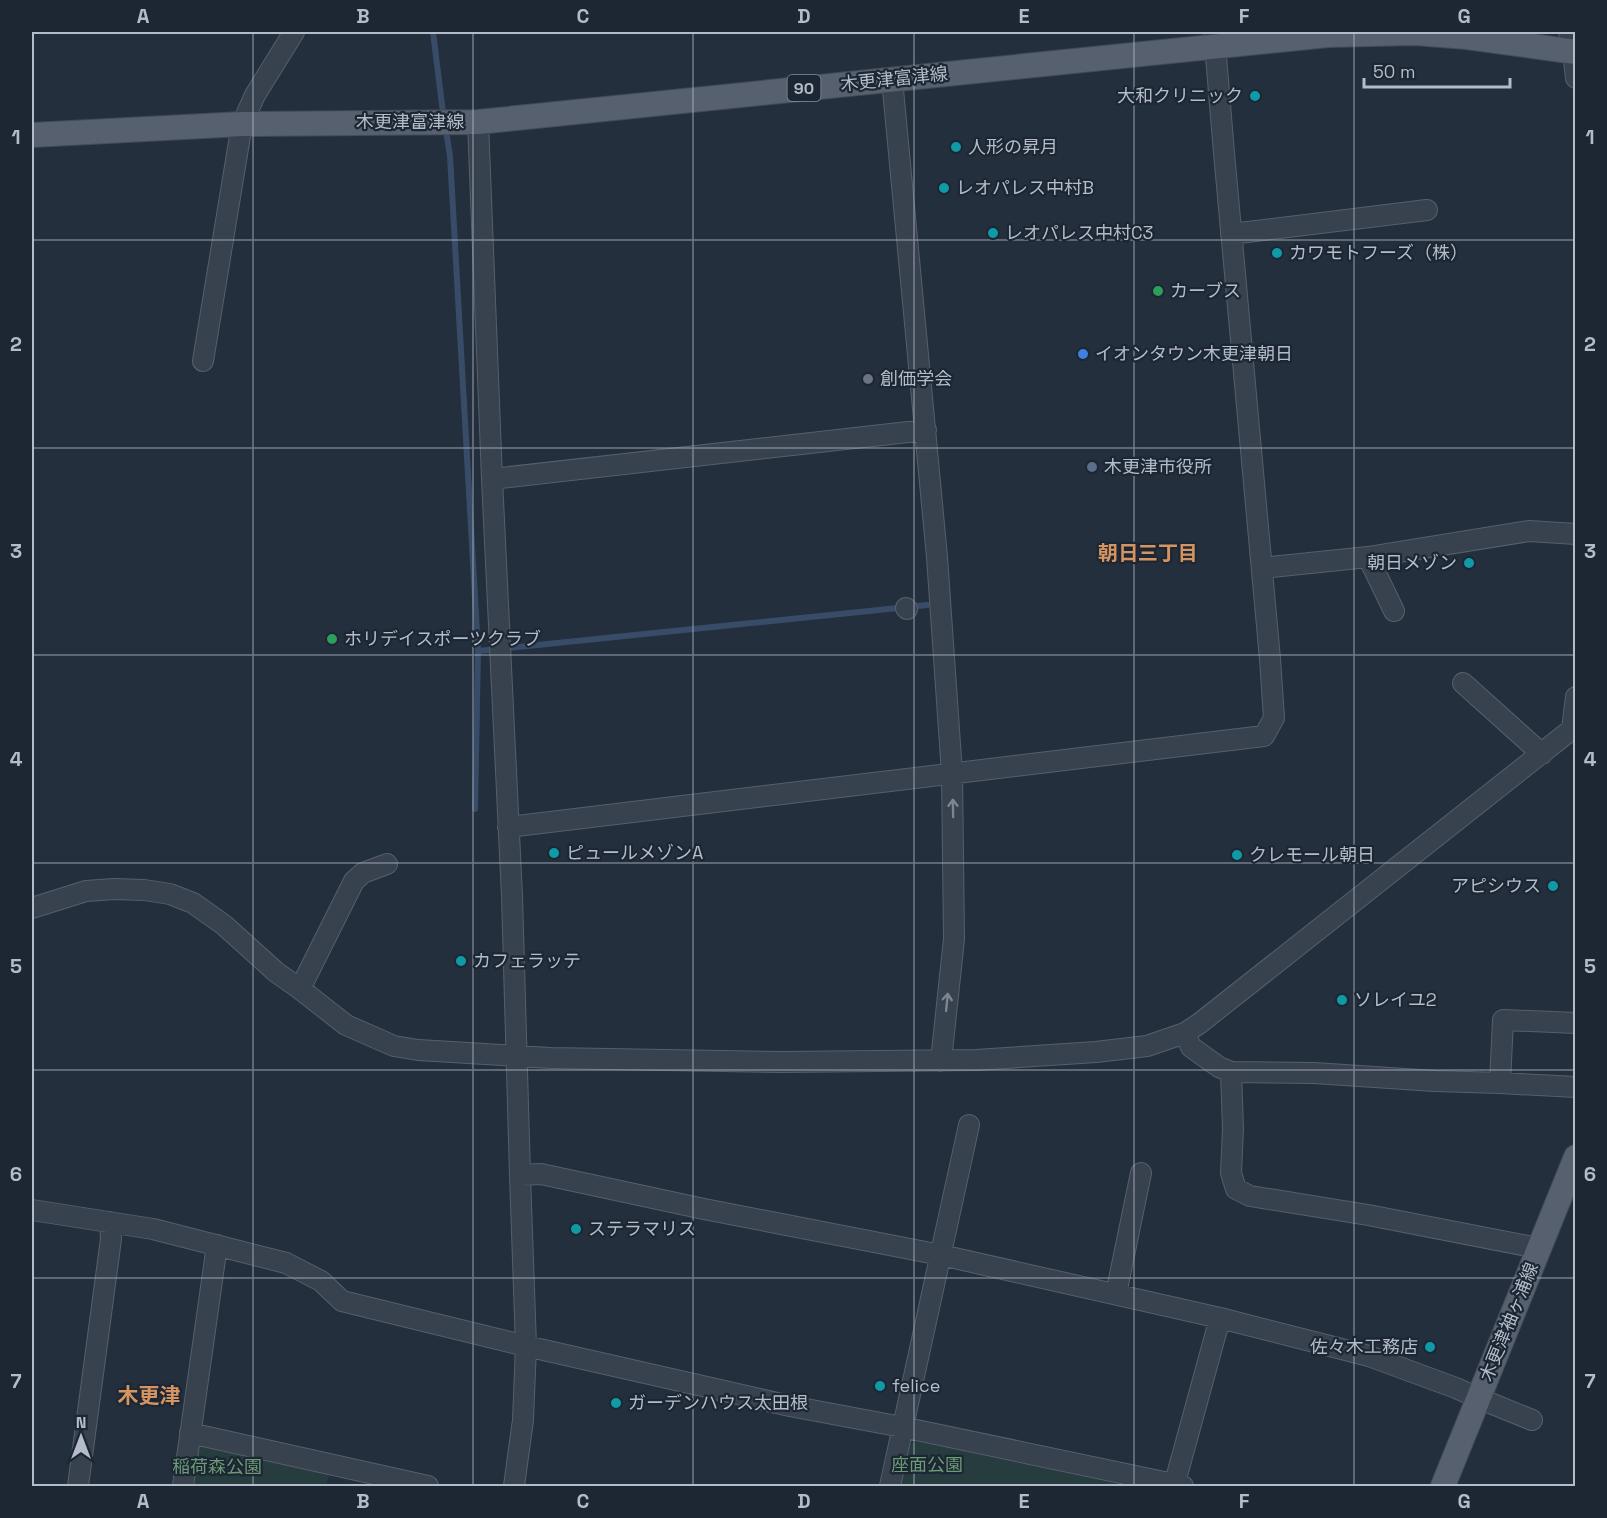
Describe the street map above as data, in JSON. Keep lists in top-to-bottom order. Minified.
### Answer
{"streets":{"main road":["木更津富津線","90","木更津袖ヶ浦線"]},"districts":["朝日三丁目","木更津"],"parks":["座面公園","稲荷森公園"],"places":["大和クリニック","人形の昇月","レオパレス中村B","レオパレス中村C3","カワモトフーズ（株）","カーブス","イオンタウン木更津朝日","創価学会","木更津市役所","朝日メゾン","ホリデイスポーツクラブ","ピュールメゾンA","クレモール朝日","アピシウス","カフェラッテ","ソレイユ2","ステラマリス","佐々木工務店","felice","ガーデンハウス太田根"],"scale_bar":"50 m","north":"top","grid":{"columns":["A","B","C","D","E","F","G"],"rows":["1","2","3","4","5","6","7"]}}
